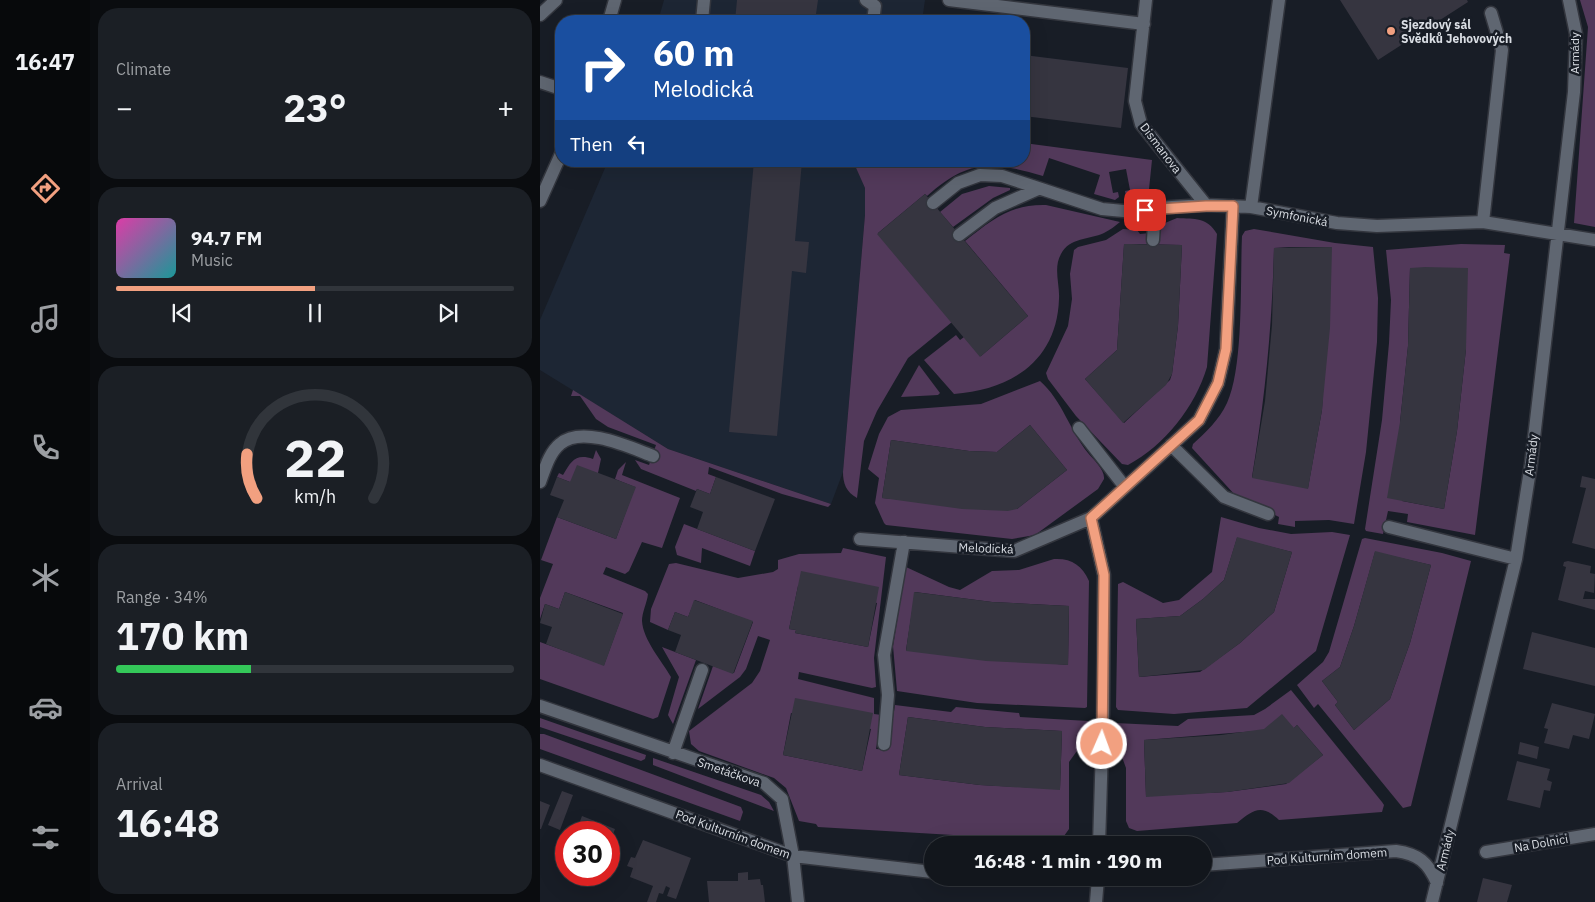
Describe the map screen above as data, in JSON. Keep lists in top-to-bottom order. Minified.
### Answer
{"streets":{"street":["Armády","Dismanova","Symfonická","Melodická","Smetáčkova","Pod Kulturním domem","Na Dolnici"]},"crossings":[["Armády","Symfonická"],["Armády","Pod Kulturním domem"],["Dismanova","Symfonická"],["Symfonická","Melodická"],["Smetáčkova","Pod Kulturním domem"]],"places":["Sjezdový sál Svědků Jehovových"],"page":{"tabs":"16:47","tile":["Climate",["Range · 34%","170 km"],["Arrival","16:48"]],"turn":["60 m","Melodická"],"heat":["−","23°","+"],"then":"Then","song":["94.7 FM","Music"],"limit":"30","trip":"16:48 · 1 min · 190 m","gauge":["22","km/h"]}}
